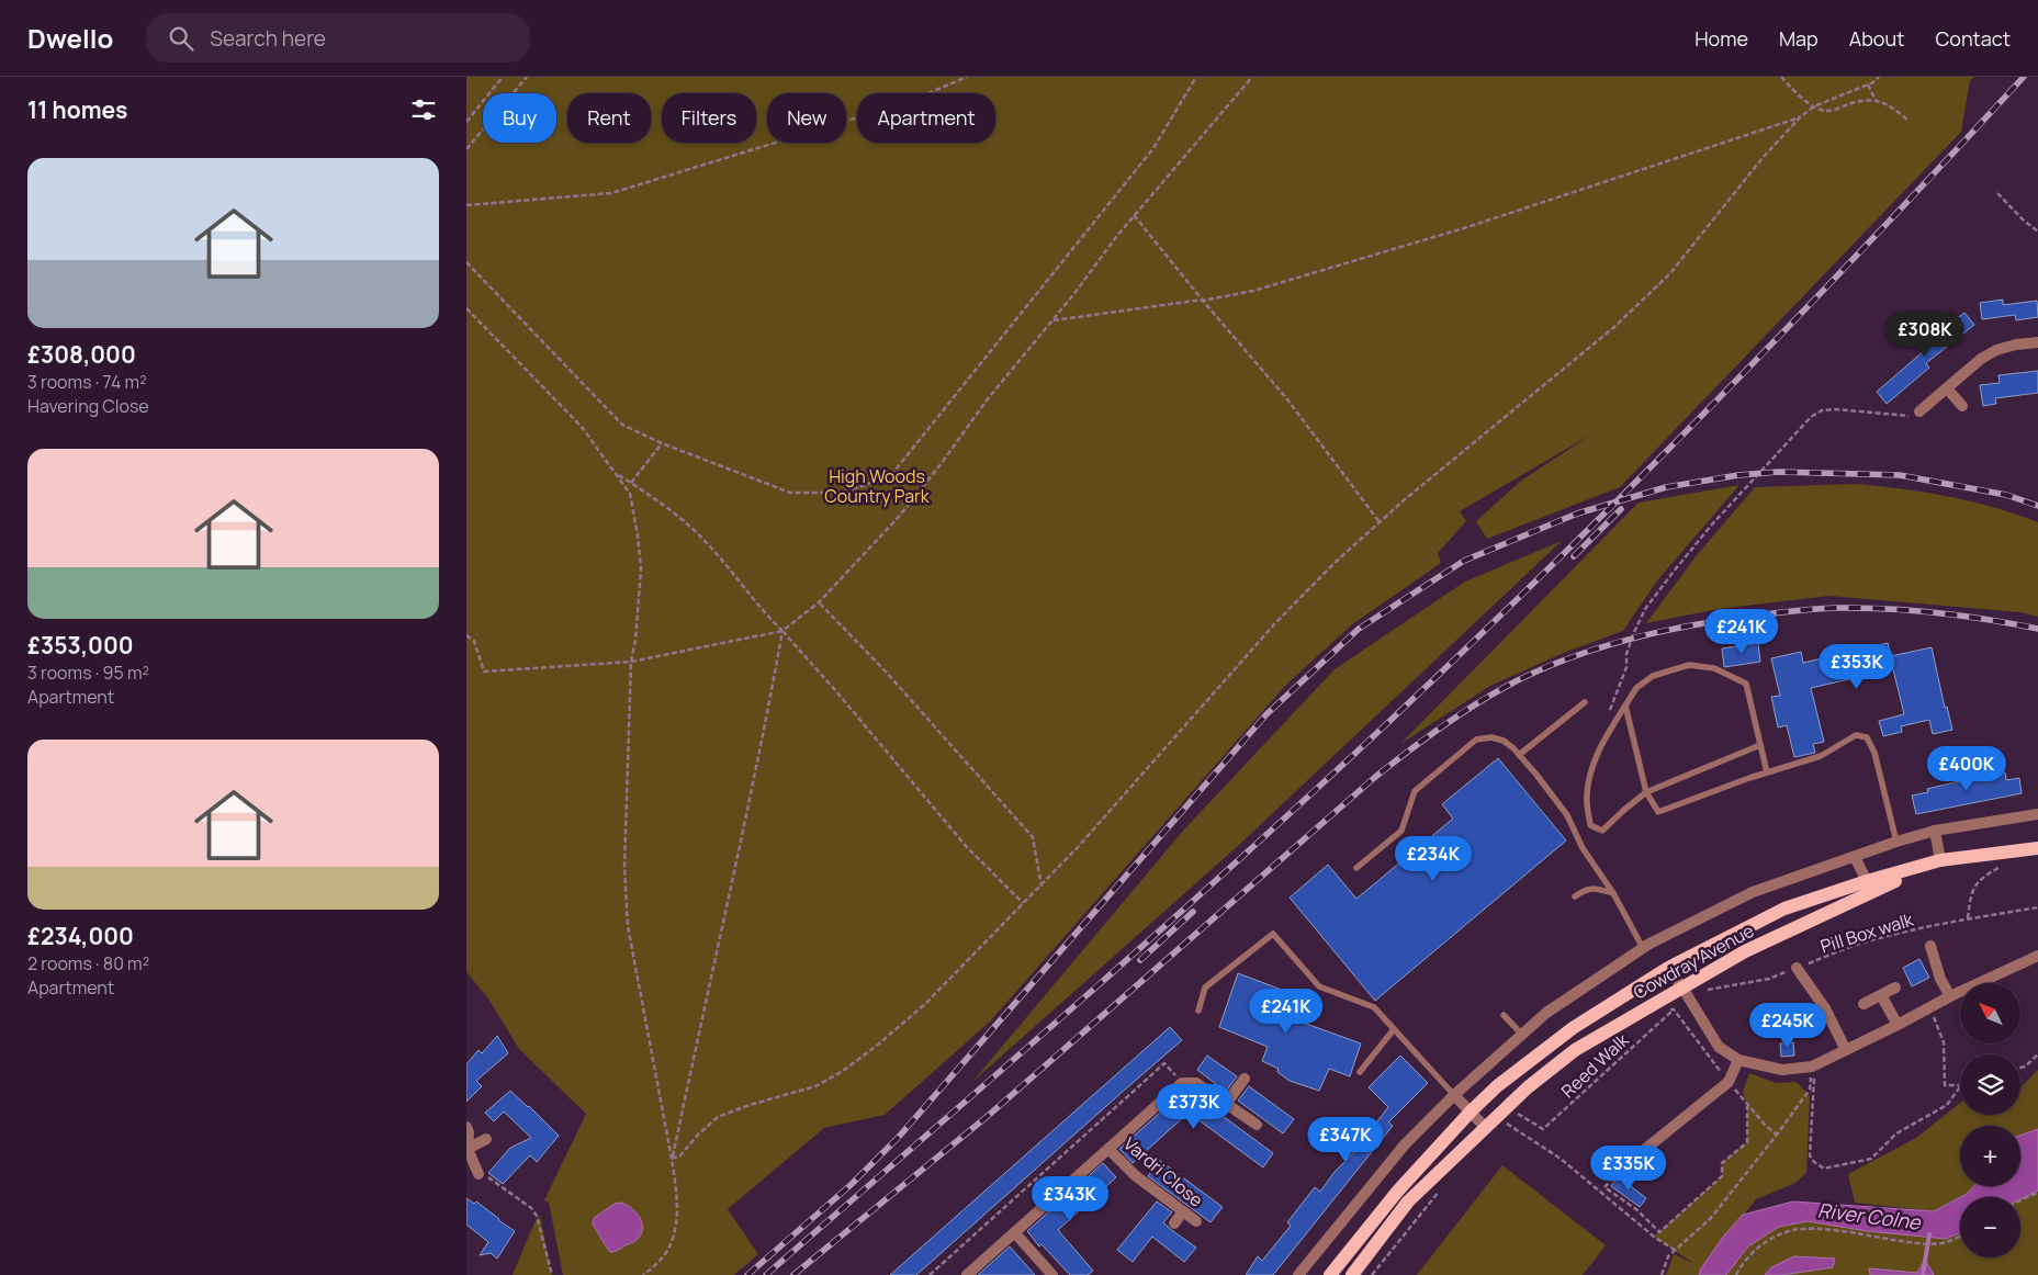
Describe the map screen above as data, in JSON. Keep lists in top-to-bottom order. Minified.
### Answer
{"streets":{"main road":["Cowdray Avenue"],"street":["Vardri Close"],"path":["Pill Box walk","Reed Walk"]},"crossings":[["Cowdray Avenue","Reed Walk"]],"water":["River Colne"],"parks":["High Woods Country Park"],"north":"top left","page":{"header":"Dwello","search":"Search here","nav":["Home","Map","About","Contact"],"heading":"11 homes","chip":["Buy","Rent","Filters","New","Apartment"],"list":[{"name":"£308,000","note":"3 rooms · 74 m² · Havering Close"},{"name":"£353,000","note":"3 rooms · 95 m² · Apartment"},{"name":"£234,000","note":"2 rooms · 80 m² · Apartment"}],"price":["£308K","£241K","£353K","£400K","£234K","£241K","£245K","£373K","£347K","£335K","£343K"],"map_buttons":["+","−"]}}
